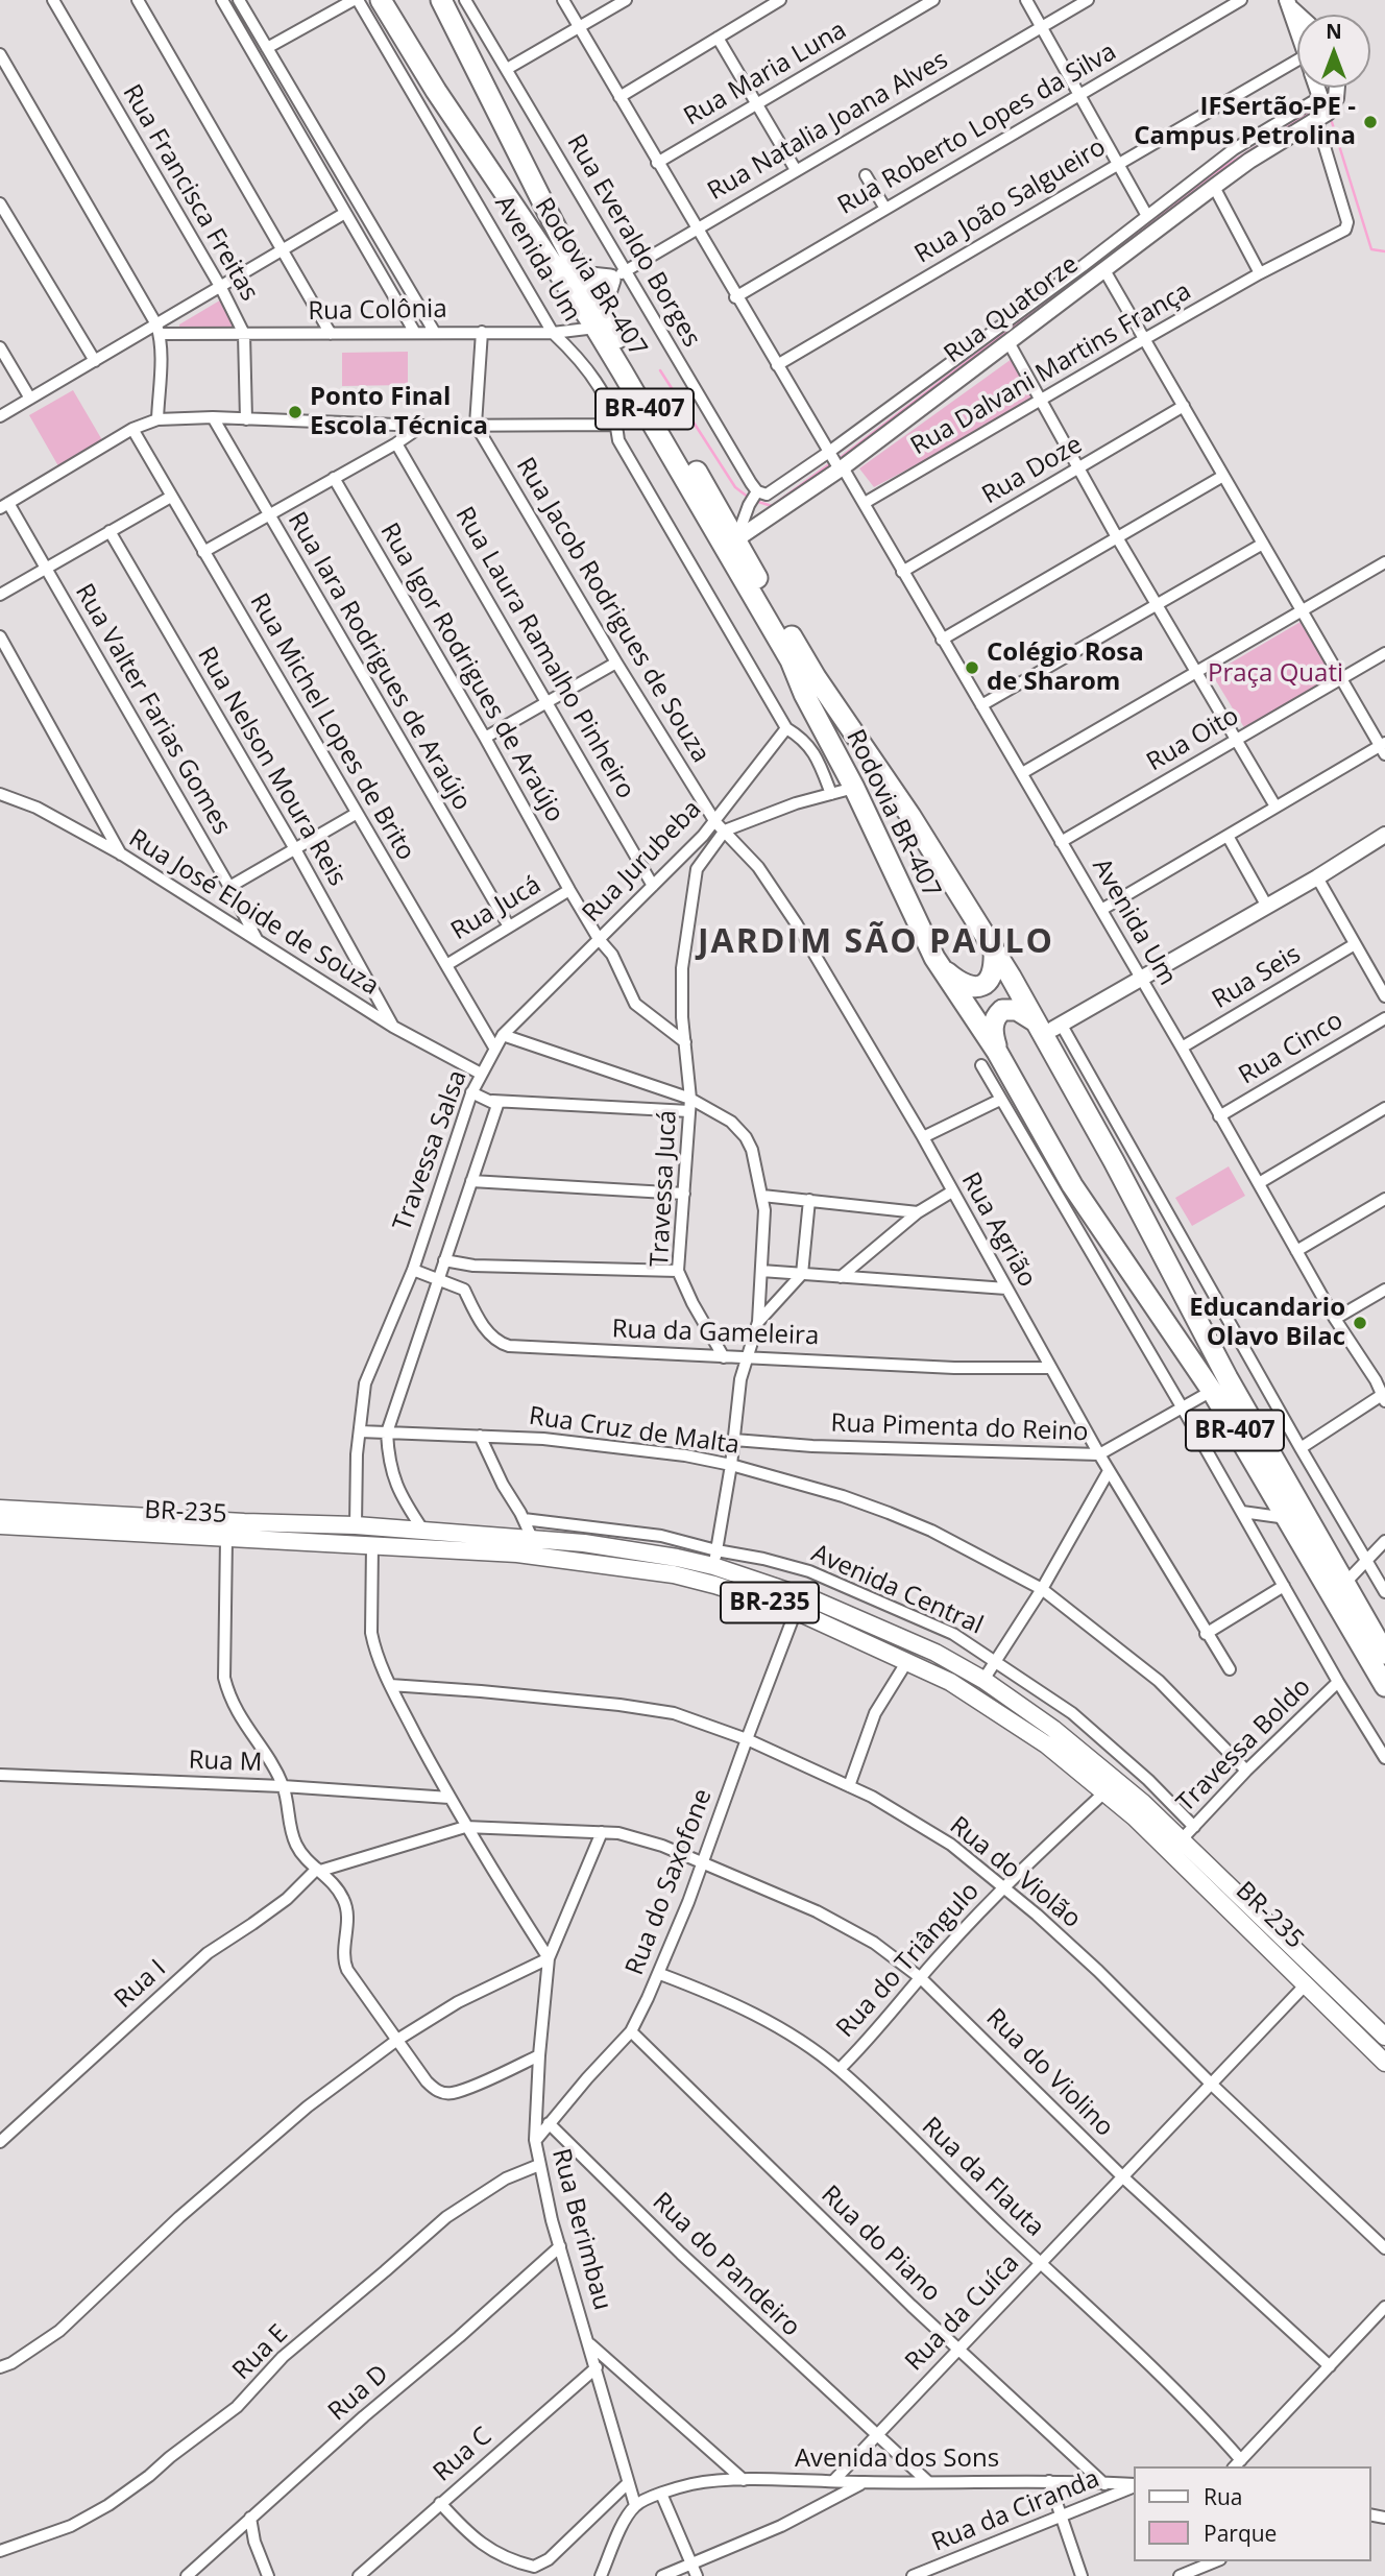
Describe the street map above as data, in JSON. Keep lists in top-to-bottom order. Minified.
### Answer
{"streets":{"highway":["Rodovia BR-407","BR-407"],"main road":["BR-235"],"street":["Rua Maria Luna","Rua Natalia Joana Alves","Rua Roberto Lopes da Silva","Rua Francisca Freitas","Rua João Salgueiro","Rua Everaldo Borges","Avenida Um","Rua Quatorze","Rua Colônia","Rua Dalvani Martins França","Rua Doze","Rua Jacob Rodrigues de Souza","Rua Laura Ramalho Pinheiro","Rua Iara Rodrigues de Araújo","Rua Igor Rodrigues de Araújo","Rua Valter Farias Gomes","Rua Michel Lopes de Brito","Rua Oito","Rua Nelson Moura Reis","Rua Jurubeba","Rua Jucá","Rua José Eloide de Souza","Rua Seis","Rua Cinco","Travessa Salsa","Travessa Jucá","Rua Agrião","Rua da Gameleira","Rua Pimenta do Reino","Rua Cruz de Malta","Avenida Central","Travessa Boldo","Rua M","Rua do Violão","Rua do Saxofone","Rua do Triângulo","Rua I","Rua do Violino","Rua da Flauta","Rua Berimbau","Rua do Piano","Rua do Pandeiro","Rua da Cuíca","Rua E","Rua D","Rua C","Avenida dos Sons","Rua da Ciranda"]},"crossings":[["Rua Maria Luna","Avenida Um"],["Rua Natalia Joana Alves","Rua Everaldo Borges"],["Rua Natalia Joana Alves","Avenida Um"],["Rua Roberto Lopes da Silva","Avenida Um"],["Rua Francisca Freitas","Rua Colônia"],["Rua João Salgueiro","Avenida Um"],["Avenida Um","Rua Quatorze"],["Avenida Um","Rua Colônia"],["Avenida Um","Rua Dalvani Martins França"],["Avenida Um","Rua Doze"],["Avenida Um","Rua Oito"],["Avenida Um","Rua Jurubeba"],["Avenida Um","Rua Seis"],["Avenida Um","Rua Cinco"],["Rodovia BR-407","Rua Quatorze"],["Rodovia BR-407","Rua Colônia"],["Rodovia BR-407","BR-407"],["Rodovia BR-407","Rua Pimenta do Reino"],["Rua Quatorze","Rua Dalvani Martins França"],["Rua Jacob Rodrigues de Souza","Rua Jurubeba"],["Rua Jacob Rodrigues de Souza","Rua Agrião"],["Rua Laura Ramalho Pinheiro","Rua Jurubeba"],["Rua Iara Rodrigues de Araújo","Rua Jucá"],["Rua Igor Rodrigues de Araújo","Rua Jurubeba"],["Rua Igor Rodrigues de Araújo","Rua Jucá"],["Rua Igor Rodrigues de Araújo","Travessa Jucá"],["Rua Valter Farias Gomes","Rua José Eloide de Souza"],["Rua Michel Lopes de Brito","Rua Jurubeba"],["Rua Michel Lopes de Brito","Rua Jucá"],["Rua Michel Lopes de Brito","Travessa Salsa"],["Rua Nelson Moura Reis","Rua José Eloide de Souza"],["Rua Jurubeba","Travessa Salsa"],["Rua Jurubeba","Rua Agrião"],["Rua José Eloide de Souza","Travessa Salsa"],["Travessa Salsa","Travessa Jucá"],["Travessa Salsa","Rua da Gameleira"],["Travessa Salsa","Rua Cruz de Malta"],["Travessa Jucá","Rua Agrião"],["Travessa Jucá","Rua da Gameleira"],["Rua Agrião","Rua da Gameleira"],["Rua Agrião","Rua Pimenta do Reino"],["Rua Cruz de Malta","Travessa Boldo"],["BR-235","Avenida Central"],["BR-235","Travessa Boldo"],["BR-235","Rua do Saxofone"],["BR-235","Rua do Triângulo"],["BR-235","Rua da Cuíca"],["Avenida Central","Travessa Boldo"],["Rua do Violão","Rua do Saxofone"],["Rua do Violão","Rua do Triângulo"],["Rua do Violão","Rua da Cuíca"],["Rua do Saxofone","Rua do Violino"],["Rua do Saxofone","Rua da Flauta"],["Rua do Saxofone","Rua Berimbau"],["Rua do Saxofone","Rua do Piano"],["Rua do Saxofone","Rua do Pandeiro"],["Rua do Triângulo","Rua do Violino"],["Rua do Triângulo","Rua da Flauta"],["Rua I","Rua do Violino"],["Rua do Violino","Rua Berimbau"],["Rua do Violino","Rua da Cuíca"],["Rua da Flauta","Rua da Cuíca"],["Rua Berimbau","Rua E"],["Rua Berimbau","Rua D"],["Rua Berimbau","Rua C"],["Rua Berimbau","Avenida dos Sons"],["Rua do Piano","Rua da Cuíca"],["Rua do Piano","Avenida dos Sons"],["Rua do Pandeiro","Rua da Cuíca"],["Rua do Pandeiro","Avenida dos Sons"],["Rua da Cuíca","Avenida dos Sons"]],"districts":["JARDIM SÃO PAULO"],"parks":["Praça Quati"],"places":["IFSertão-PE - Campus Petrolina","Ponto Final Escola Técnica","Colégio Rosa de Sharom","Educandario Olavo Bilac"],"legend":["Rua","Parque"],"north":"top"}
